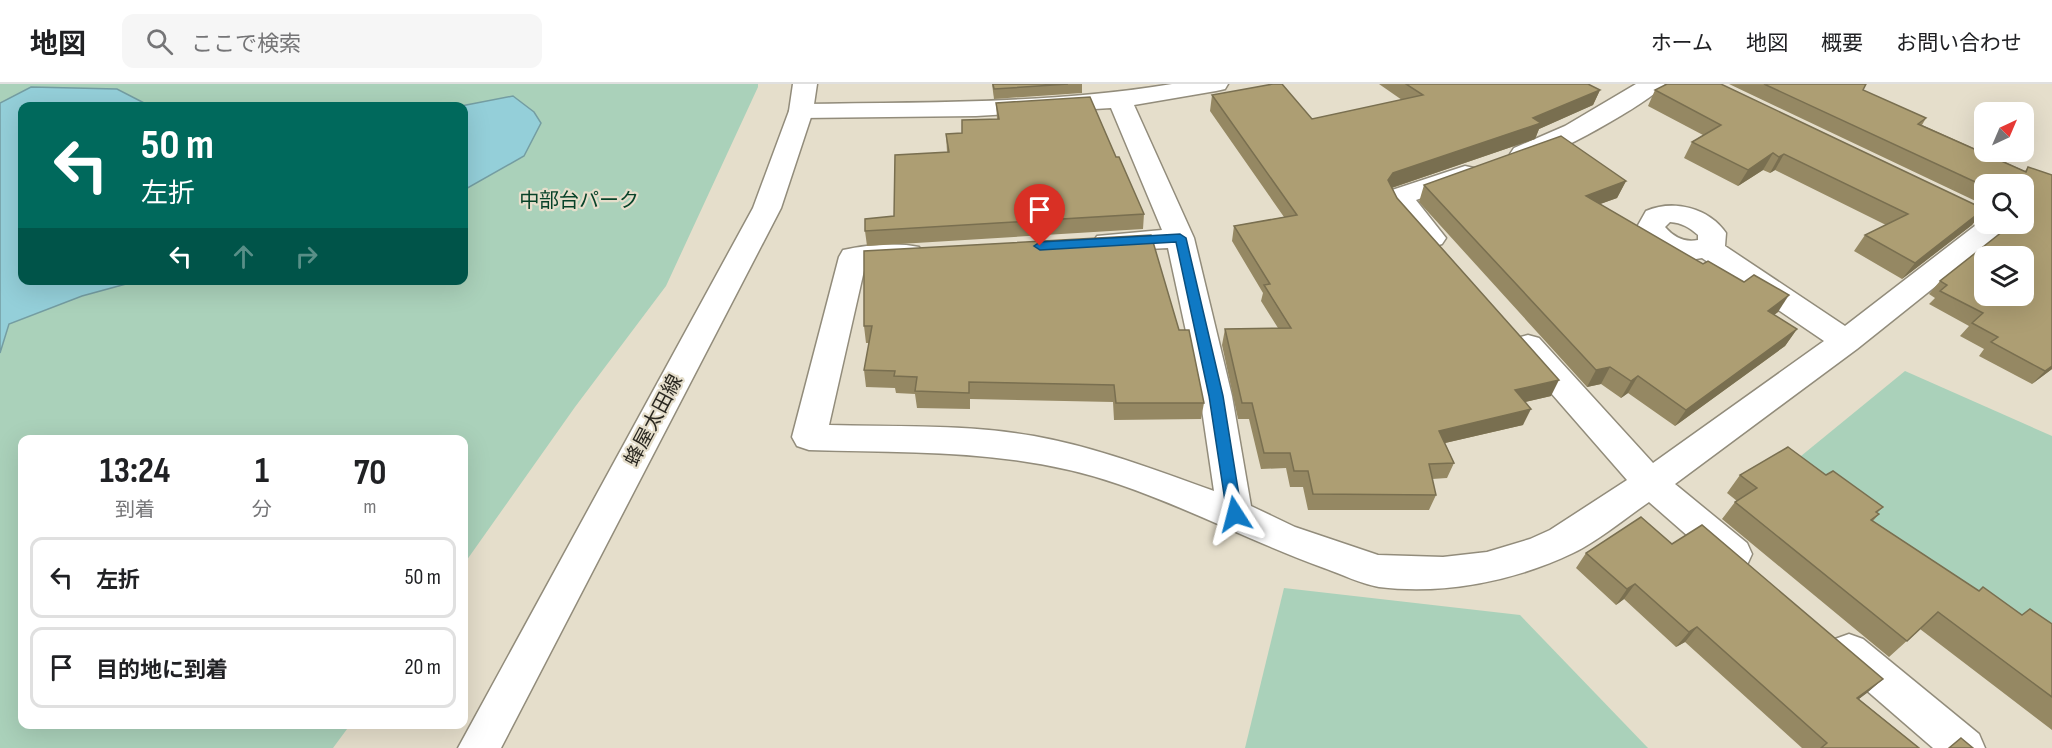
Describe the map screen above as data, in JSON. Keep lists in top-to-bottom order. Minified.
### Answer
{"streets":{"street":["蜂屋太田線"]},"parks":["中部台パーク"],"north":"top right","page":{"header":"地図","search":"ここで検索","nav":["ホーム","地図","概要","お問い合わせ"],"turn":["50 m","左折"],"eta":["13:24","到着","1","分","70","m"],"list":[{"name":"左折","value":"50 m"},{"name":"目的地に到着","value":"20 m"}]}}
